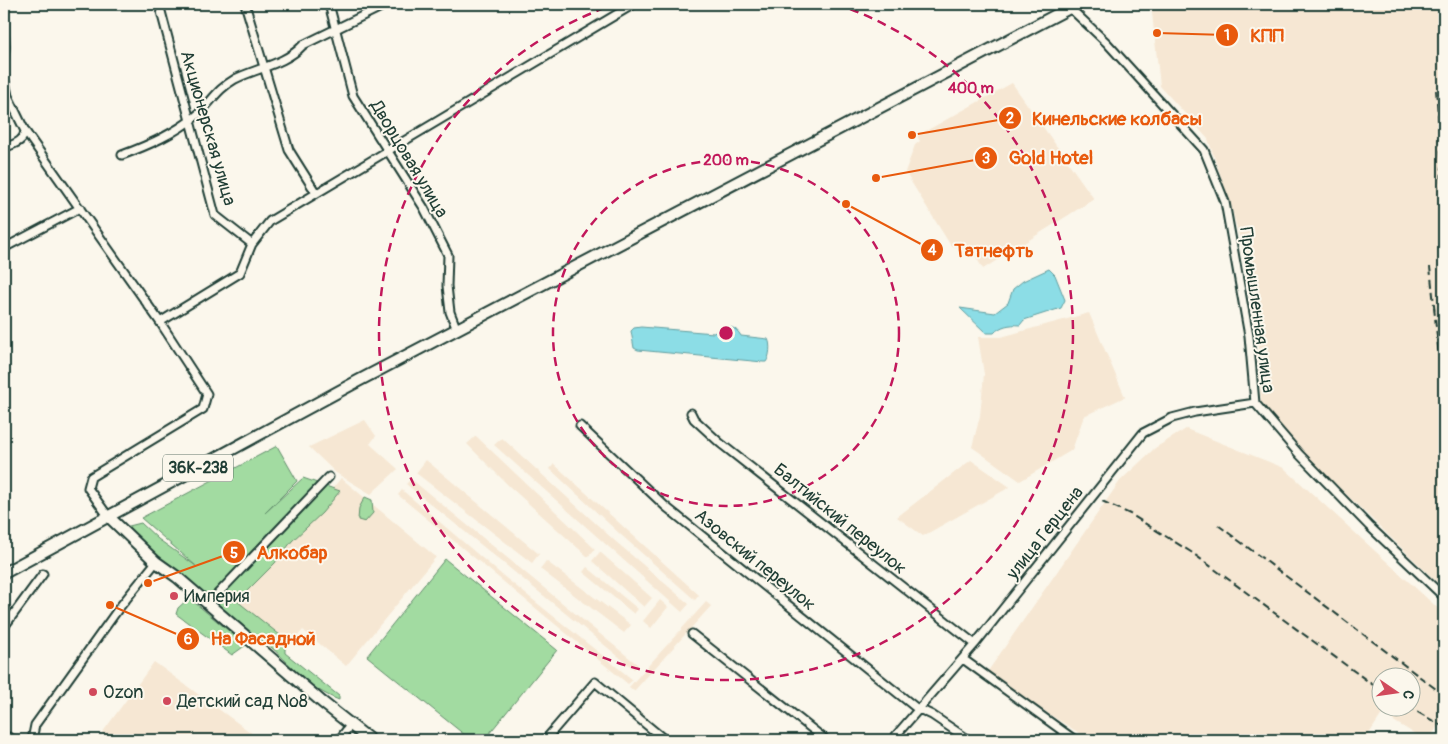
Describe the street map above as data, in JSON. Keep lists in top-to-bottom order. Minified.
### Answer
{"streets":{"main road":["36К-238"],"street":["Акционерская улица","Дворцовая улица","Промышленная улица","Балтийский переулок","улица Герцена","Азовский переулок"]},"crossings":[["Дворцовая улица","36К-238"],["Промышленная улица","36К-238"],["Промышленная улица","улица Герцена"],["Балтийский переулок","улица Герцена"],["улица Герцена","Азовский переулок"]],"places":["КПП","Кинельские колбасы","Gold Hotel","Татнефть","Алкобар","Империя","На Фасадной","Ozon","Детский сад №8"],"north":"right","rings":["400 m","200 m"]}
